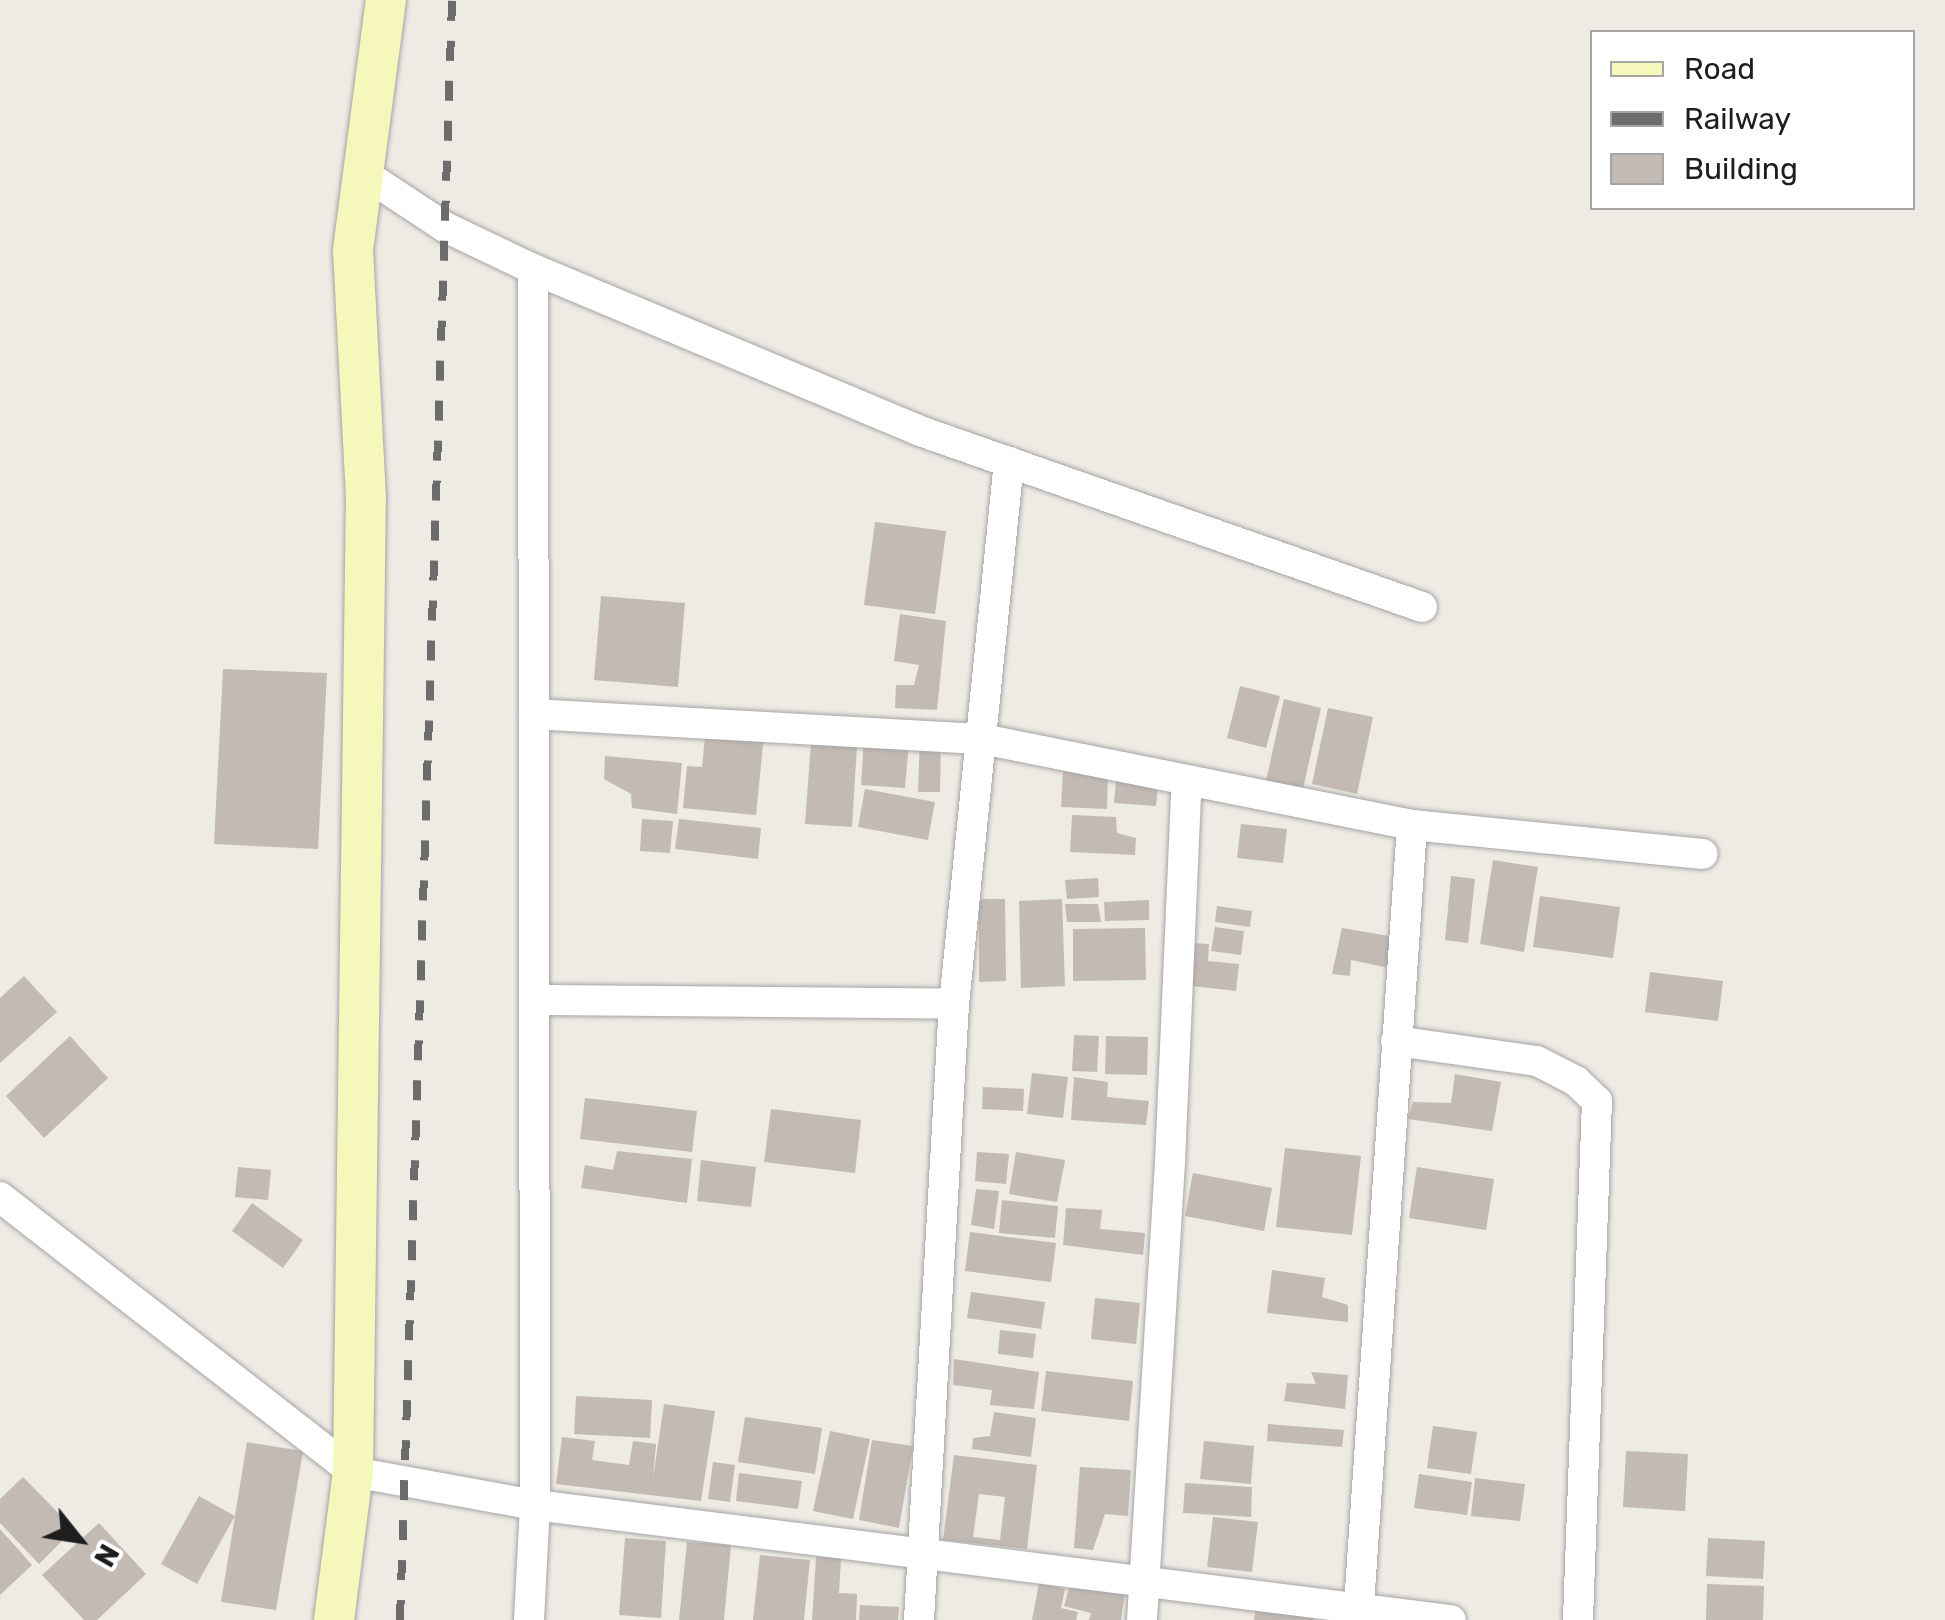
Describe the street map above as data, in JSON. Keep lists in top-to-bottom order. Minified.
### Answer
{"legend":["Road","Railway","Building"],"north":"bottom right"}
